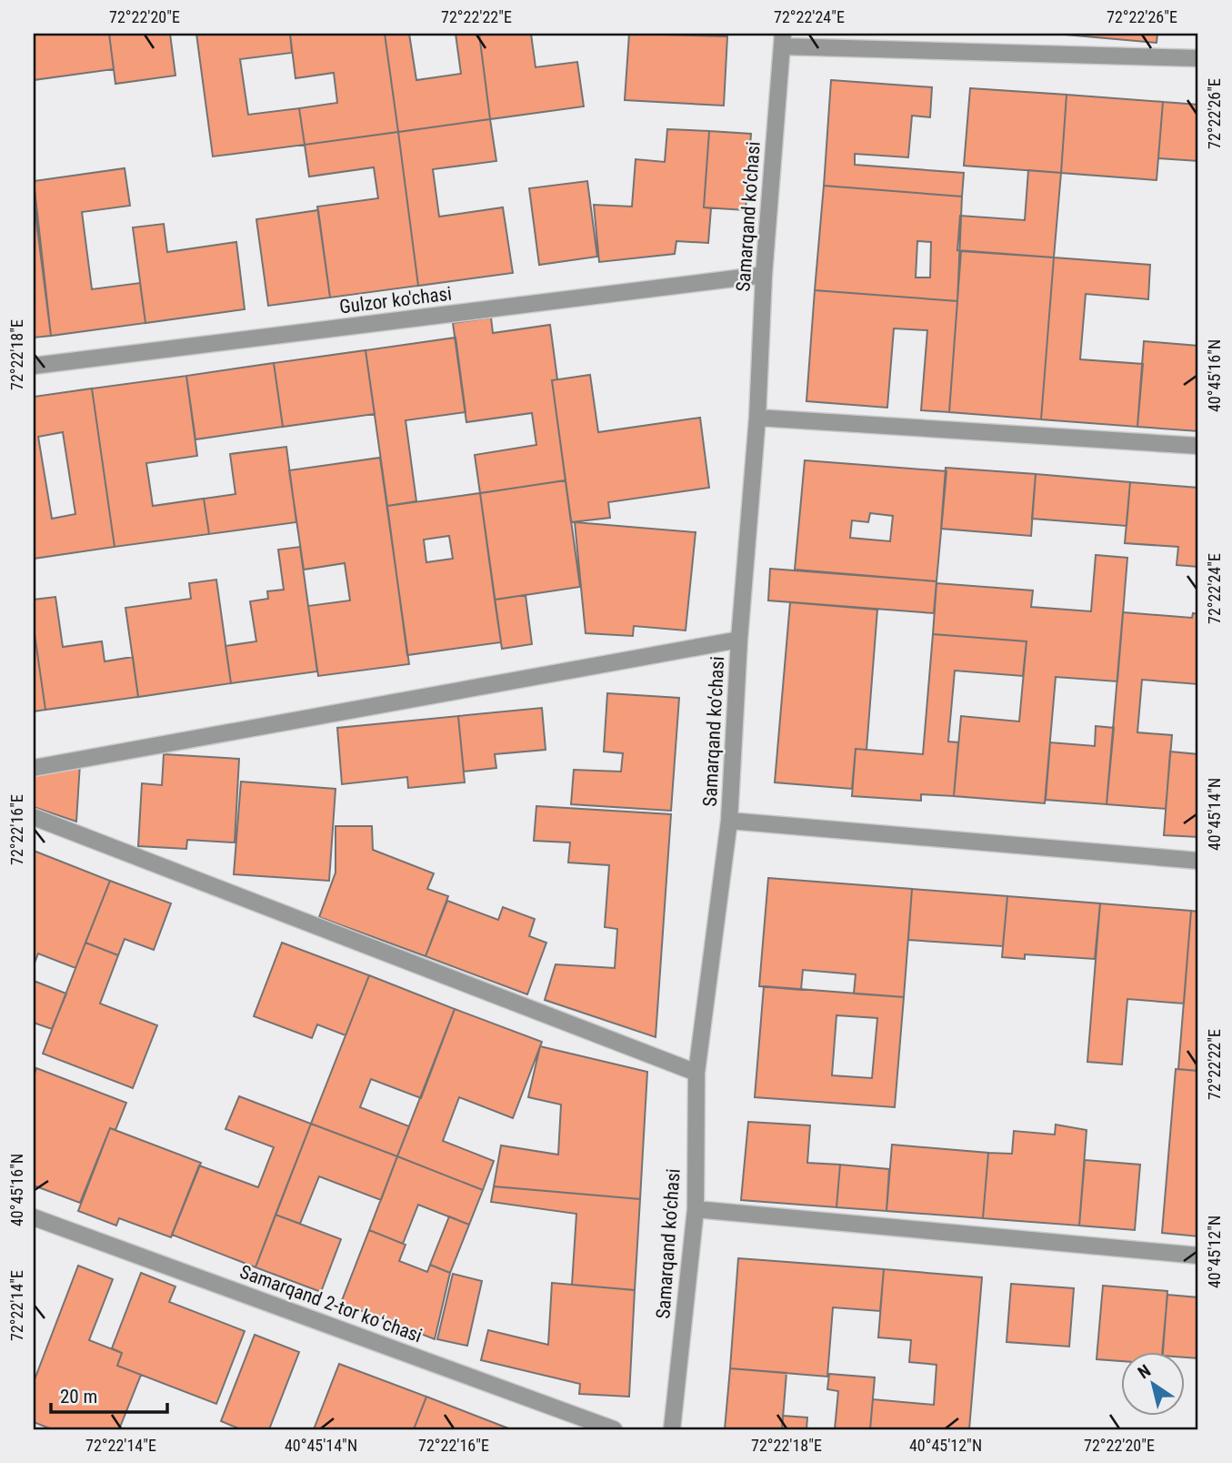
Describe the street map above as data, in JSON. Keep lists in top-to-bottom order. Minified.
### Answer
{"streets":{"street":["Samarqand ko‘chasi","Gulzor ko'chasi","Samarqand 2-tor koʻchasi"]},"crossings":[["Samarqand ko‘chasi","Gulzor ko'chasi"]],"scale_bar":"20 m","north":"top left","coordinates":["72°22'20\"E","72°22'22\"E","72°22'24\"E","72°22'26\"E","72°22'18\"E","40°45'16\"N","40°45'14\"N","72°22'16\"E","40°45'12\"N","72°22'14\"E"]}
